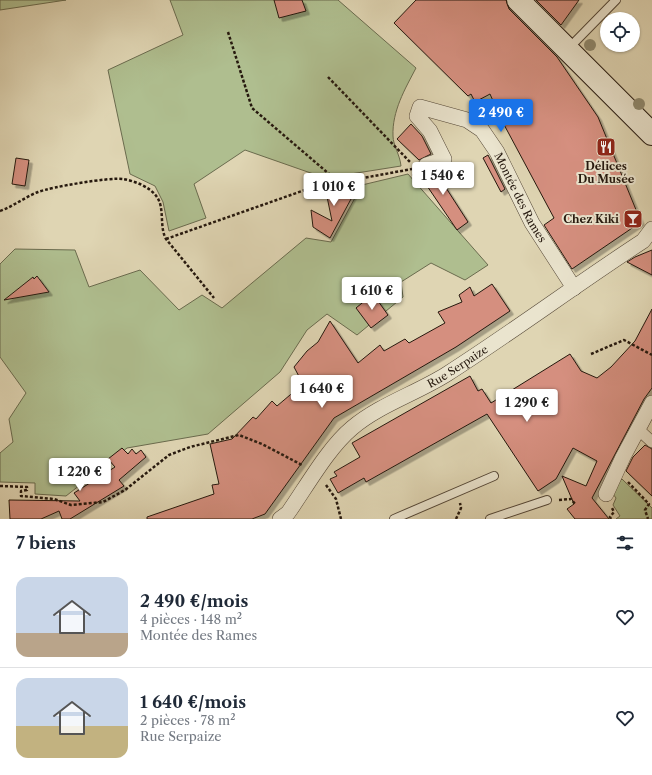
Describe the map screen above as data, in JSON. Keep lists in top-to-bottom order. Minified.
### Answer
{"streets":{"street":["Montée des Rames","Rue Serpaize"]},"crossings":[["Montée des Rames","Rue Serpaize"]],"places":{"restaurant":["Délices Du Musée"],"bar":["Chez Kiki"]},"page":{"price":["2 490 €","1 540 €","1 010 €","1 610 €","1 640 €","1 290 €","1 220 €"],"heading":"7 biens","list":[{"name":"2 490 €/mois","note":"4 pièces · 148 m² · Montée des Rames"},{"name":"1 640 €/mois","note":"2 pièces · 78 m² · Rue Serpaize"}]}}
